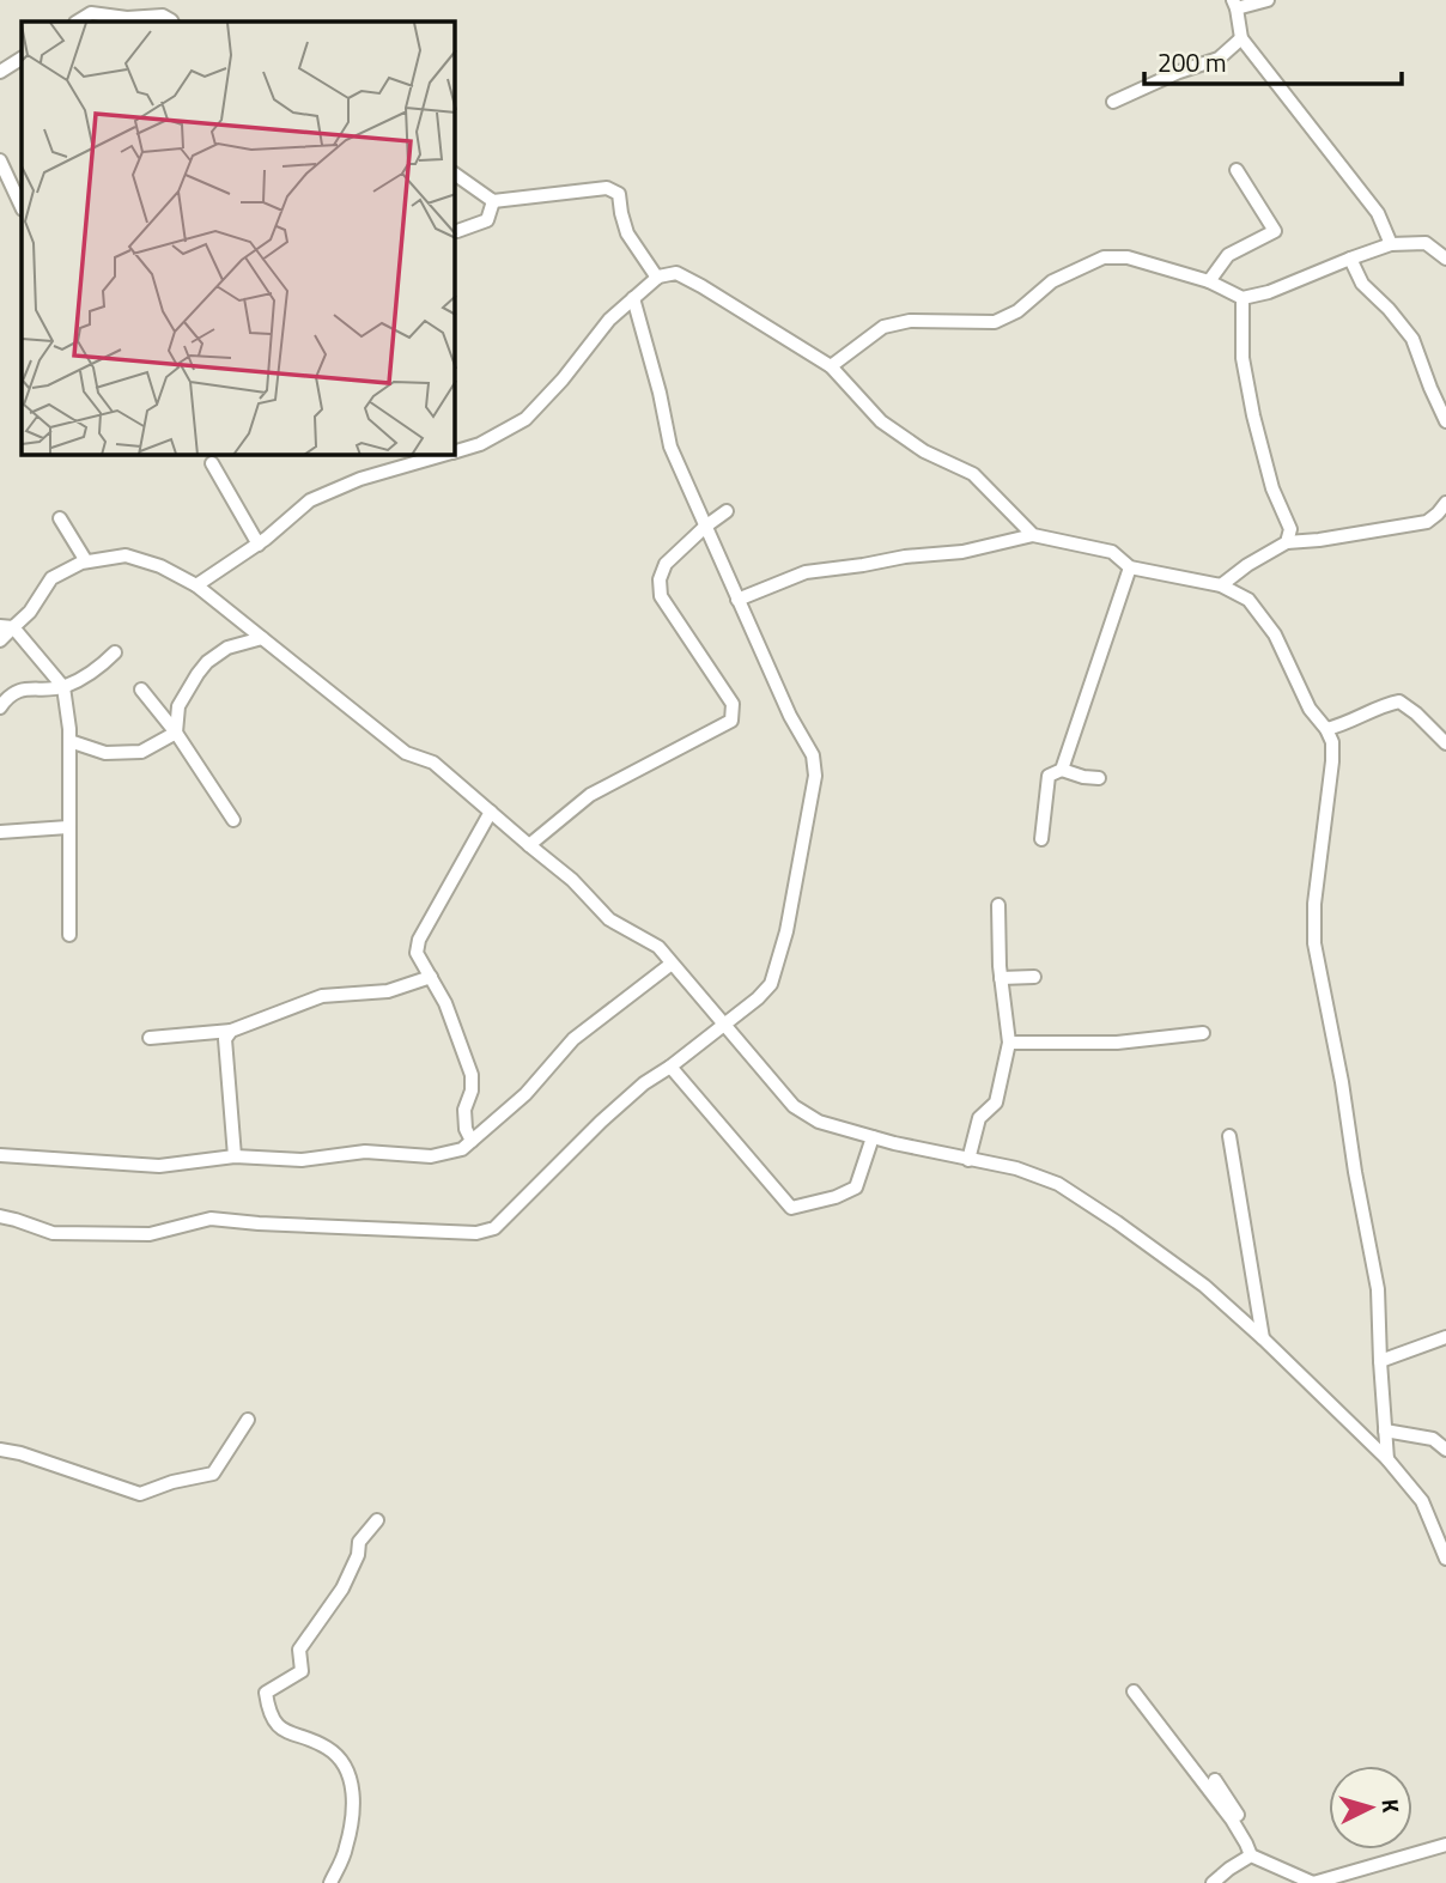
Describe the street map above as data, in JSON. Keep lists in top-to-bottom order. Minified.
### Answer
{"scale_bar":"200 m","north":"right"}
